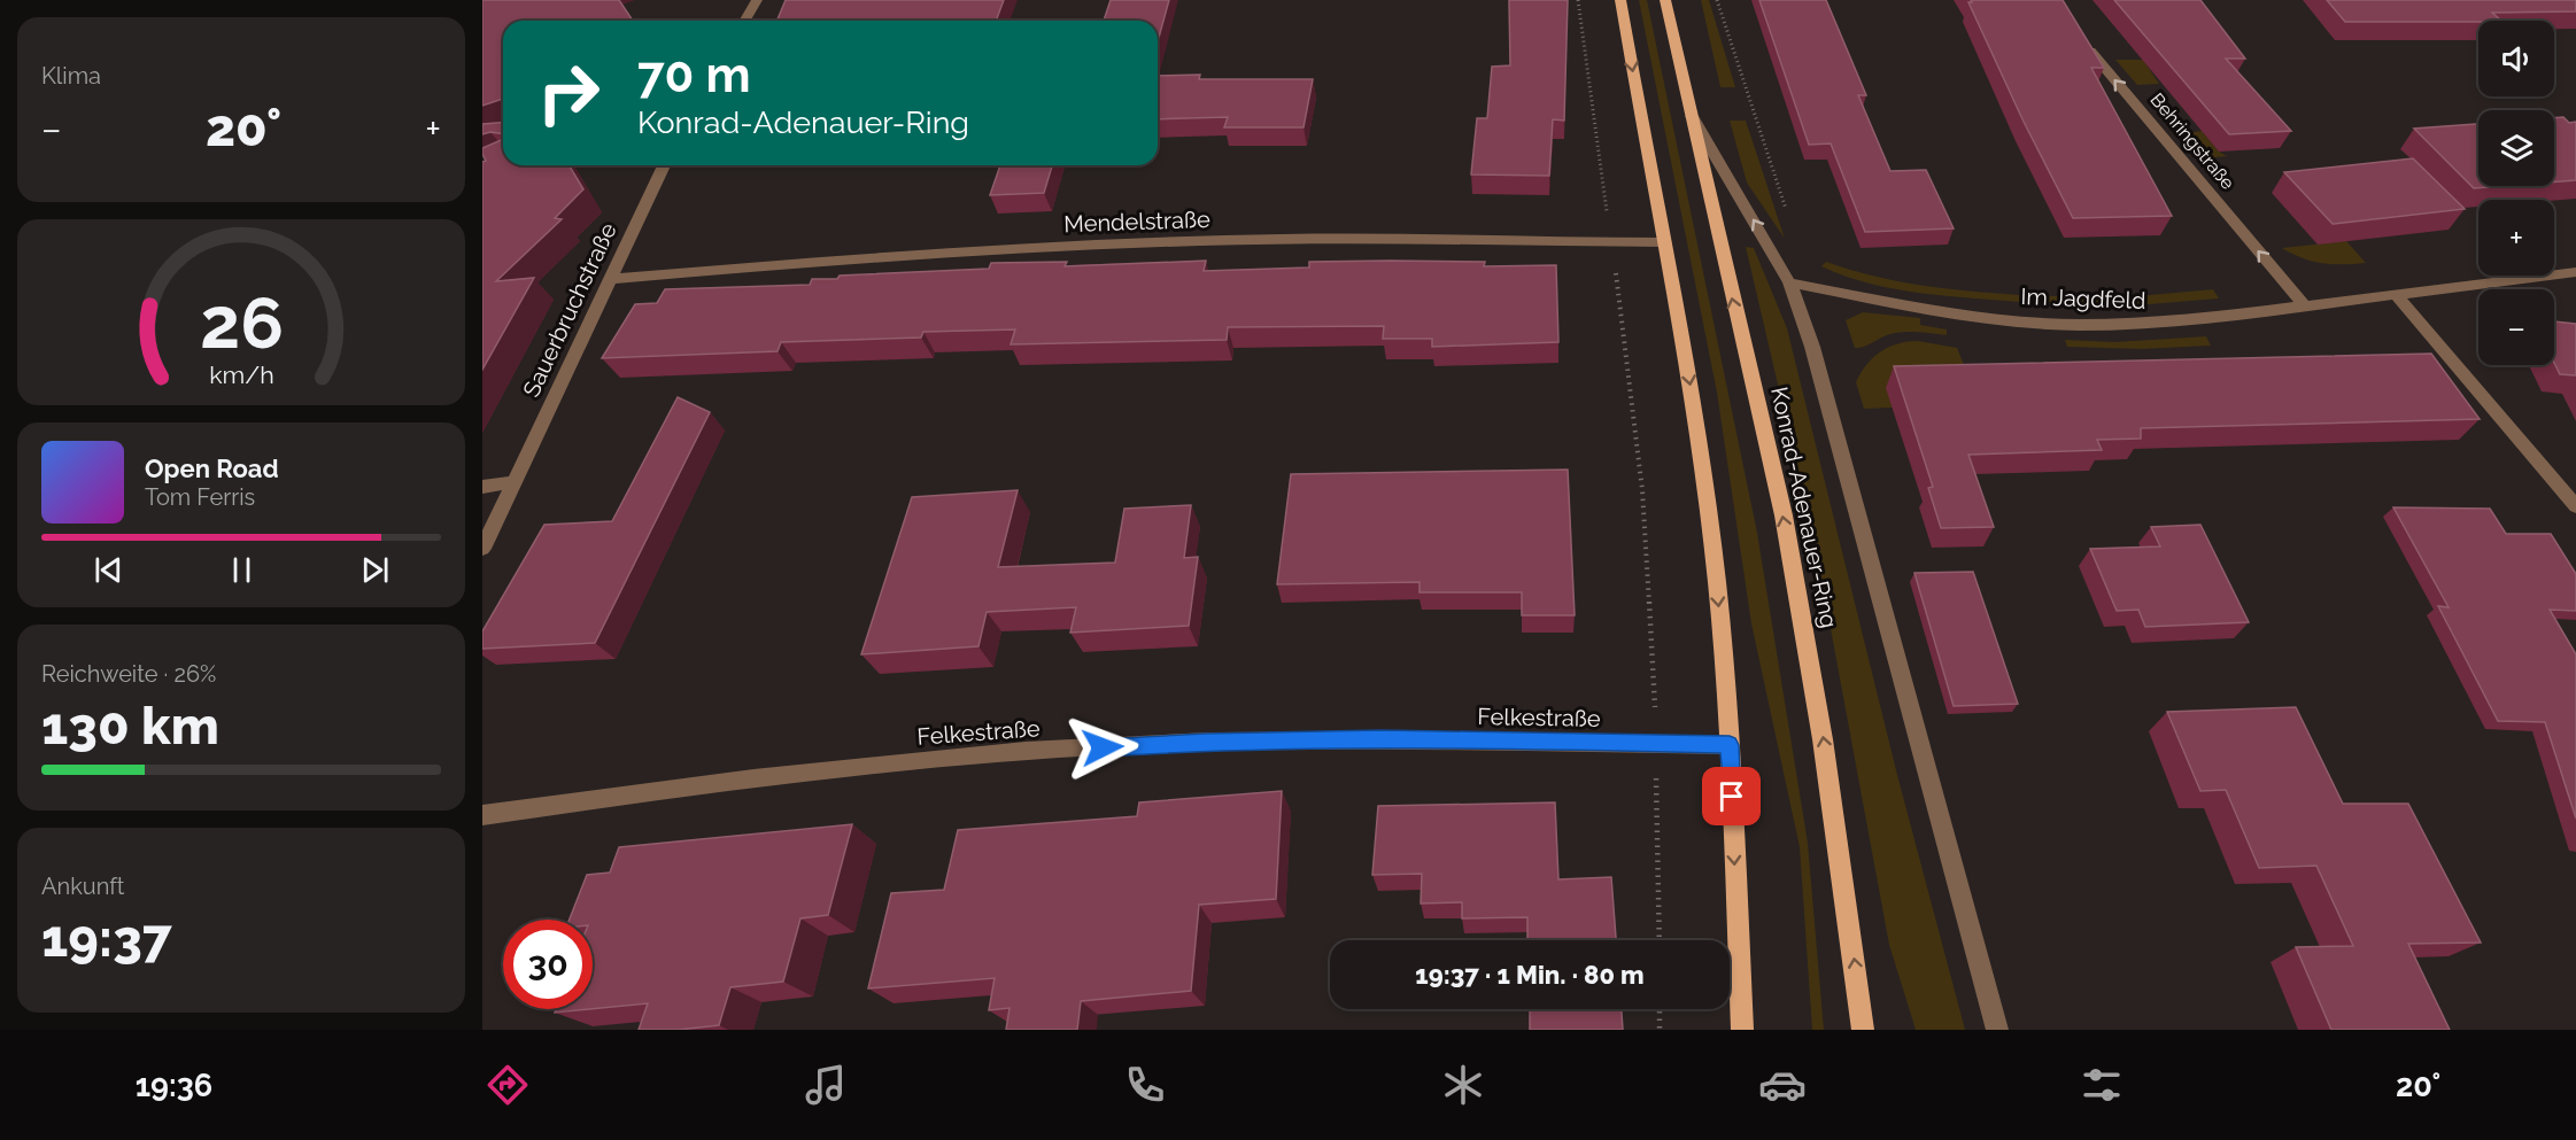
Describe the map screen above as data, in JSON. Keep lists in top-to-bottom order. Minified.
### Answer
{"streets":{"main road":["Konrad-Adenauer-Ring"],"street":["Behringstraße","Mendelstraße","Im Jagdfeld","Sauerbruchstraße","Felkestraße"]},"crossings":[["Behringstraße","Im Jagdfeld"],["Mendelstraße","Sauerbruchstraße"],["Im Jagdfeld","Konrad-Adenauer-Ring"]],"one_way":["Behringstraße"],"page":{"tile":["Klima",["Reichweite · 26%","130 km"],["Ankunft","19:37"]],"map_buttons":["+","−"],"turn":["70 m","Konrad-Adenauer-Ring"],"heat":["−","20°","+"],"song":["Open Road","Tom Ferris"],"limit":"30","trip":"19:37 · 1 Min. · 80 m","tabs":["19:36","20°"],"gauge":["26","km/h"]}}
